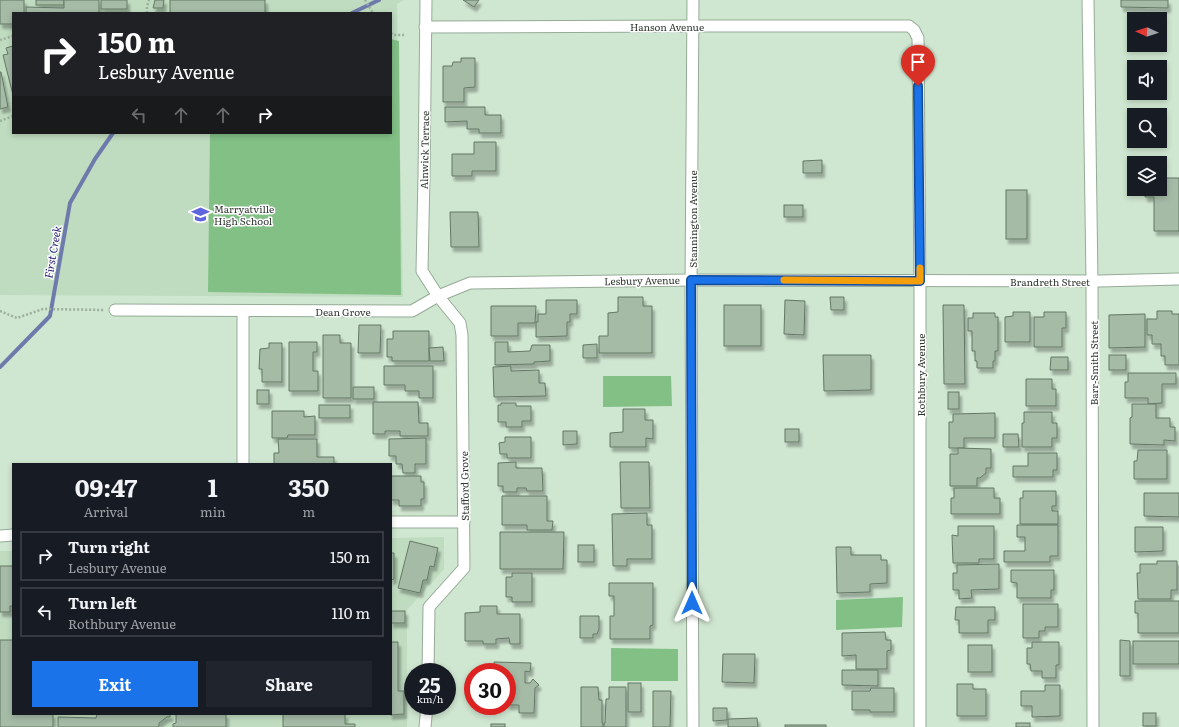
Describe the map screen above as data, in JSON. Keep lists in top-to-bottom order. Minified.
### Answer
{"streets":{"street":["Hanson Avenue","Alnwick Terrace","Stannington Avenue","Lesbury Avenue","Brandreth Street","Dean Grove","Barr-Smith Street","Rothbury Avenue","Stafford Grove"]},"crossings":[["Hanson Avenue","Alnwick Terrace"],["Hanson Avenue","Stannington Avenue"],["Hanson Avenue","Rothbury Avenue"],["Alnwick Terrace","Lesbury Avenue"],["Alnwick Terrace","Dean Grove"],["Alnwick Terrace","Stafford Grove"],["Stannington Avenue","Lesbury Avenue"],["Lesbury Avenue","Brandreth Street"],["Lesbury Avenue","Dean Grove"],["Lesbury Avenue","Rothbury Avenue"],["Lesbury Avenue","Stafford Grove"],["Brandreth Street","Barr-Smith Street"],["Brandreth Street","Rothbury Avenue"],["Dean Grove","Stafford Grove"]],"water":["First Creek"],"places":{"school or university":["Marryatville High School"]},"north":"left","page":{"turn":["150 m","Lesbury Avenue"],"eta":["09:47","Arrival","1","min","350","m"],"list":[{"name":"Turn right","note":"Lesbury Avenue","value":"150 m"},{"name":"Turn left","note":"Rothbury Avenue","value":"110 m"}],"buttons":["Exit","Share"],"speed":"25 km/h","limit":"30"}}
